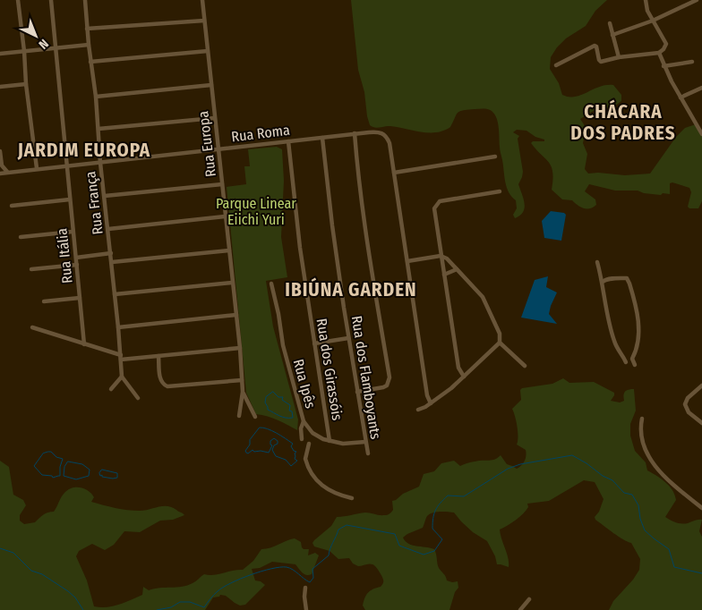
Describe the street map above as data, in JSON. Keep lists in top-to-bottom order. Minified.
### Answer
{"streets":{"street":["Rua Roma","Rua Europa","Rua França","Rua Itália","Rua dos Girassóis","Rua dos Flamboyants","Rua Ipês"]},"crossings":[["Rua Roma","Rua Europa"],["Rua Roma","Rua França"],["Rua Roma","Rua Itália"],["Rua Roma","Rua dos Girassóis"],["Rua Roma","Rua dos Flamboyants"],["Rua dos Girassóis","Rua Ipês"],["Rua dos Flamboyants","Rua Ipês"]],"districts":["CHÁCARA DOS PADRES","JARDIM EUROPA","IBIÚNA GARDEN"],"parks":["Parque Linear Eiichi Yuri"],"north":"bottom right"}
